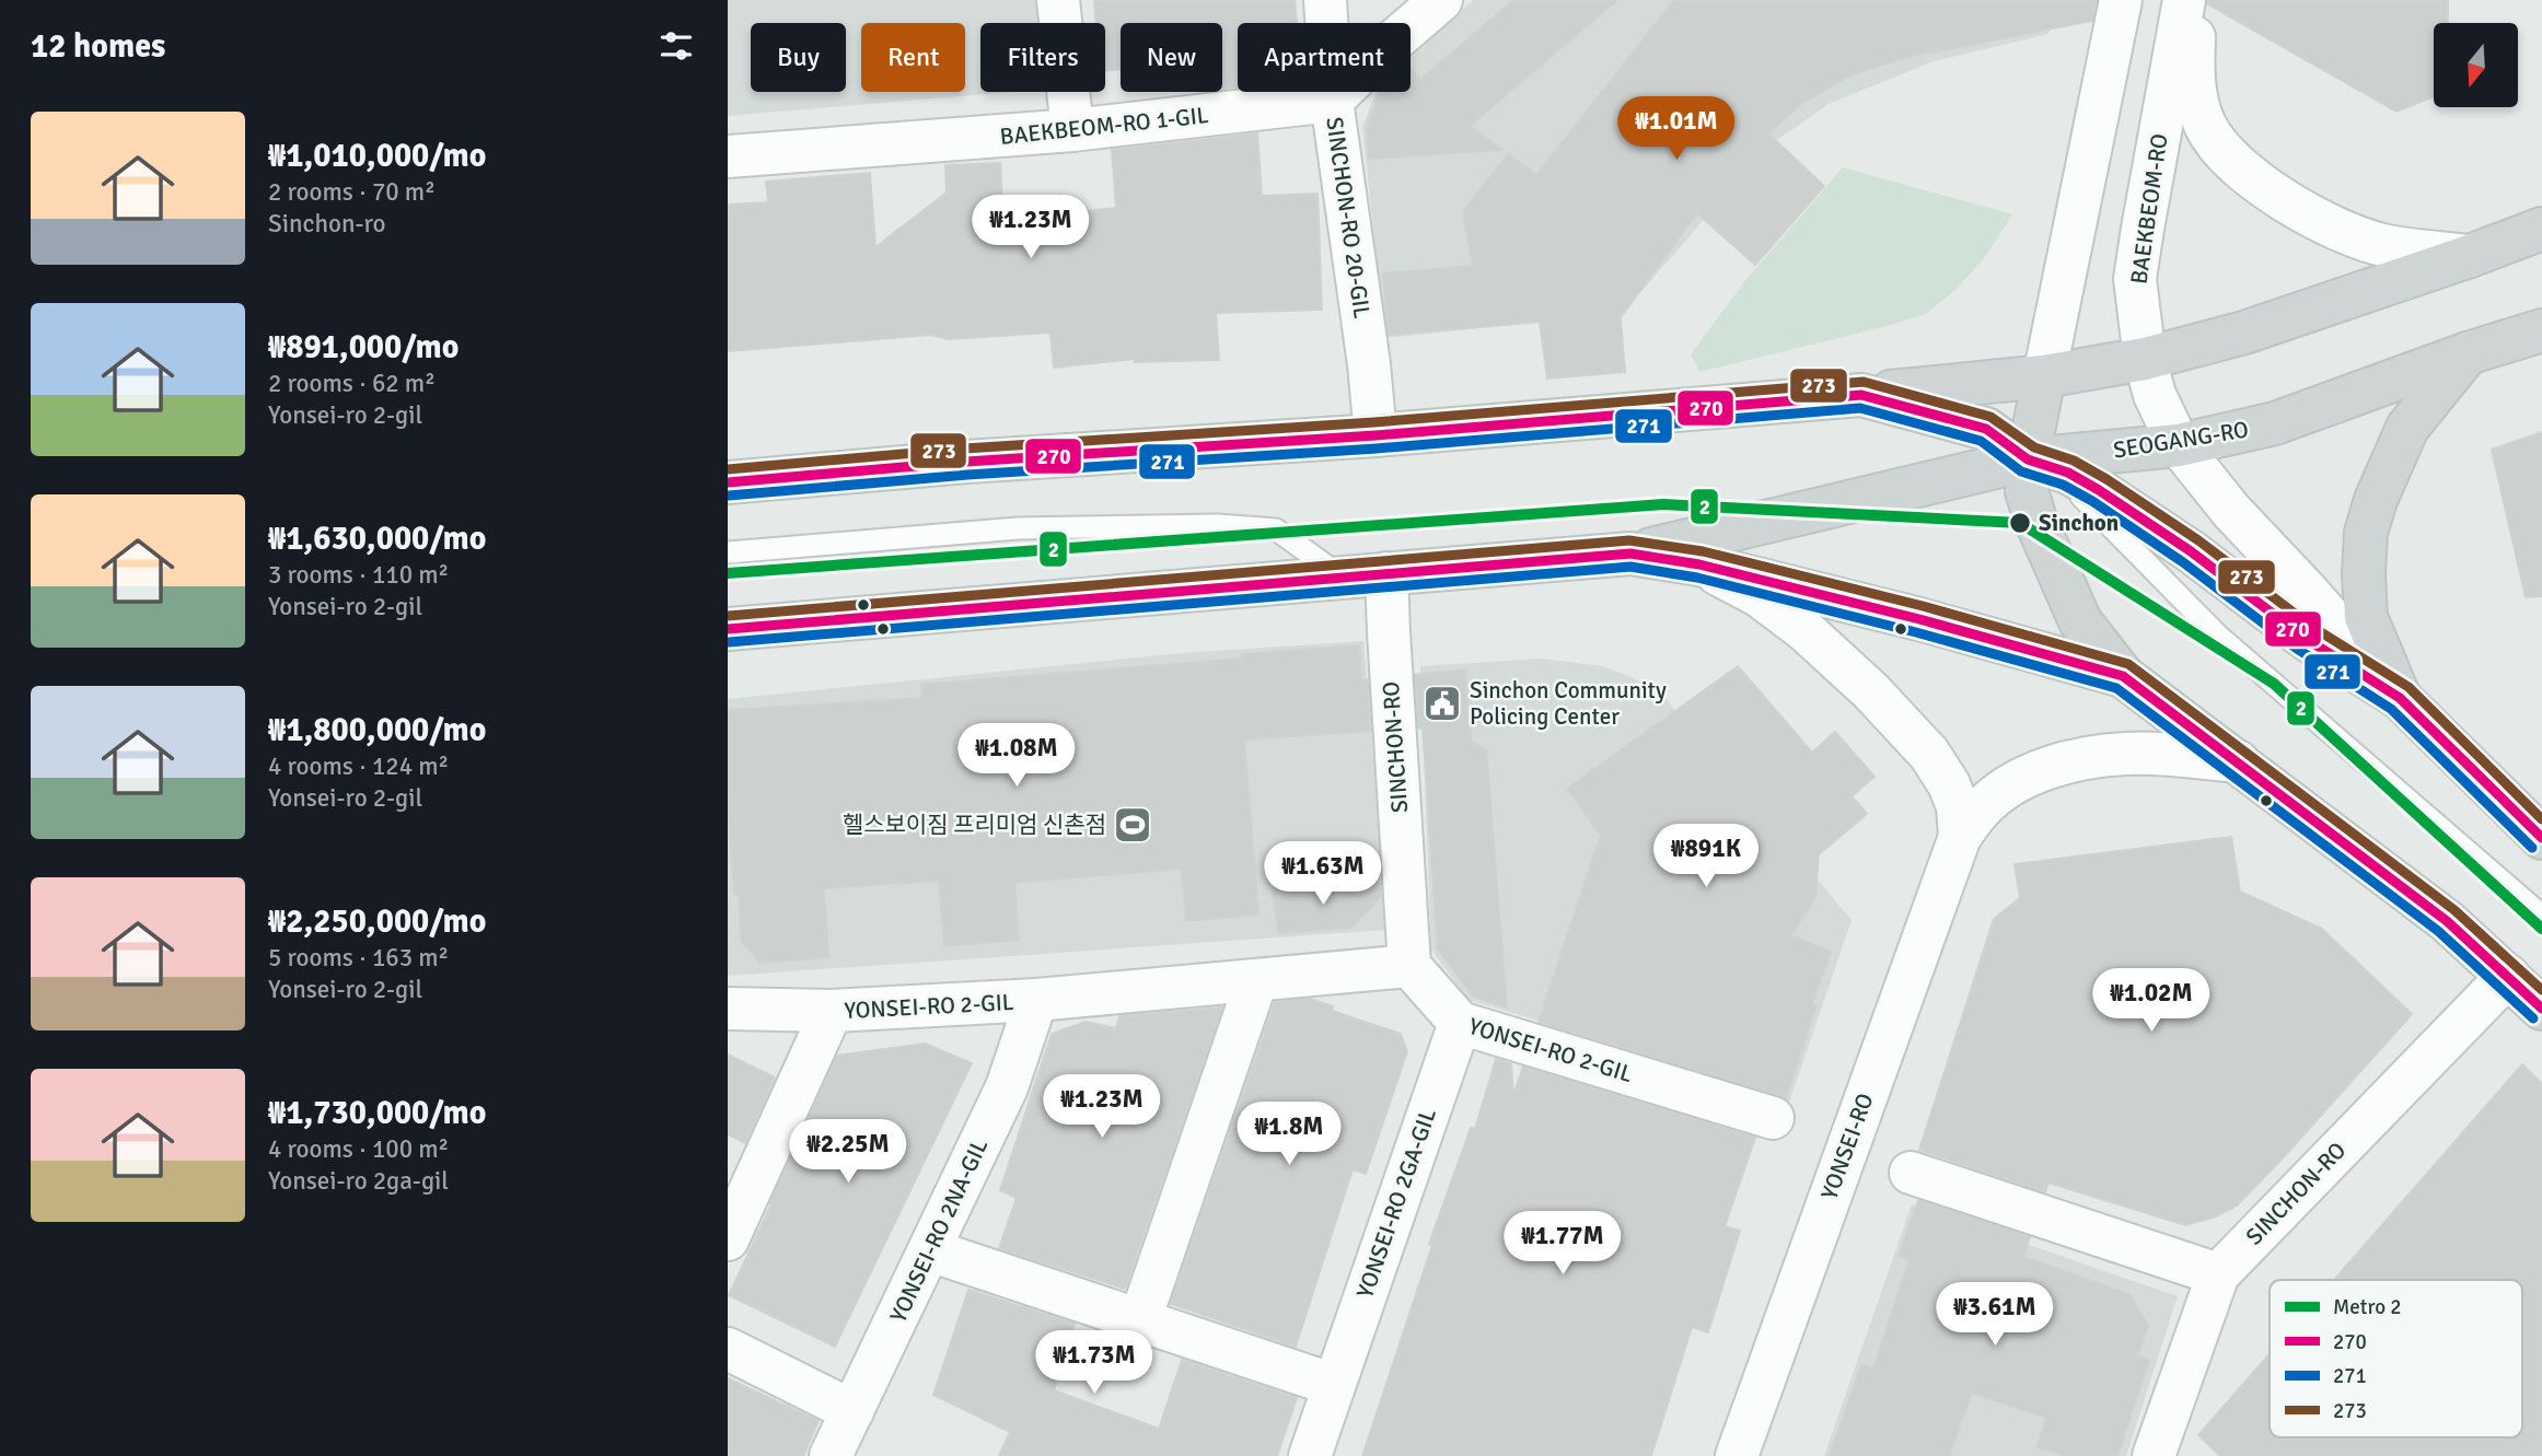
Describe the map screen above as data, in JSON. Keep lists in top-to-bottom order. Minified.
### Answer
{"streets":{"main road":["SEOGANG-RO"],"street":["BAEKBEOM-RO 1-GIL","BAEKBEOM-RO","SINCHON-RO 20-GIL","SINCHON-RO","YONSEI-RO 2-GIL","YONSEI-RO","YONSEI-RO 2GA-GIL","YONSEI-RO 2NA-GIL"]},"crossings":[["BAEKBEOM-RO 1-GIL","SINCHON-RO 20-GIL"],["BAEKBEOM-RO","SEOGANG-RO"],["SINCHON-RO","YONSEI-RO 2-GIL"],["YONSEI-RO 2-GIL","YONSEI-RO 2GA-GIL"],["YONSEI-RO 2-GIL","YONSEI-RO 2NA-GIL"]],"places":{"other":["Sinchon"],"public building":["Sinchon Community Policing Center"],"sports":["헬스보이짐 프리미엄 신촌점"]},"lines":["transit line 273","transit line 270","transit line 271","metro line 2"],"legend":["Metro 2","270","271","273"],"north":"bottom","page":{"heading":"12 homes","chip":["Buy","Rent","Filters","New","Apartment"],"list":[{"name":"₩1,010,000/mo","note":"2 rooms · 70 m² · Sinchon-ro"},{"name":"₩891,000/mo","note":"2 rooms · 62 m² · Yonsei-ro 2-gil"},{"name":"₩1,630,000/mo","note":"3 rooms · 110 m² · Yonsei-ro 2-gil"},{"name":"₩1,800,000/mo","note":"4 rooms · 124 m² · Yonsei-ro 2-gil"},{"name":"₩2,250,000/mo","note":"5 rooms · 163 m² · Yonsei-ro 2-gil"},{"name":"₩1,730,000/mo","note":"4 rooms · 100 m² · Yonsei-ro 2ga-gil"}],"price":["₩1.01M","₩1.23M","₩1.08M","₩891K","₩1.63M","₩1.02M","₩1.23M","₩1.8M","₩2.25M","₩1.77M","₩3.61M","₩1.73M"]}}
